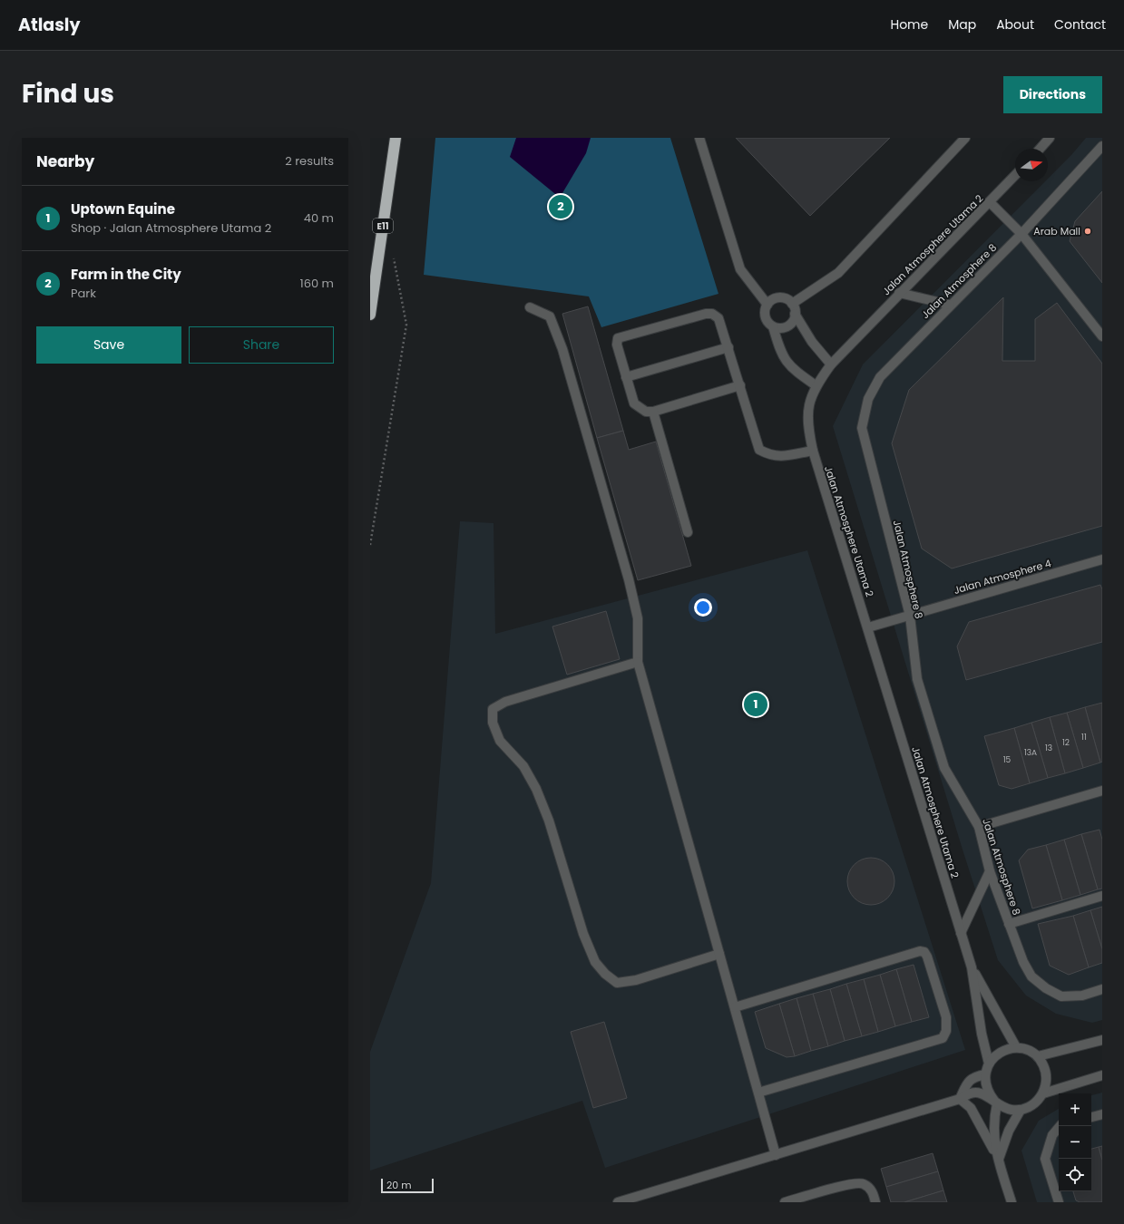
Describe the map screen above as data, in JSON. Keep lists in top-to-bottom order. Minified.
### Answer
{"streets":{"highway":["E11"],"street":["Jalan Atmosphere Utama 2","Jalan Atmosphere 8","Jalan Atmosphere 4"]},"crossings":[["Jalan Atmosphere Utama 2","Jalan Atmosphere 4"],["Jalan Atmosphere 8","Jalan Atmosphere 4"]],"places":["Arab Mall"],"house_numbers":["11","12","13","13A","15"],"scale_bar":"20 m","north":"right","page":{"header":"Atlasly","nav":["Home","Map","About","Contact"],"title":"Find us","buttons":["Directions",["Save","Share"]],"heading":["Nearby","2 results"],"list":[{"mark":"1","name":"Uptown Equine","note":"Shop · Jalan Atmosphere Utama 2","value":"40 m"},{"mark":"2","name":"Farm in the City","note":"Park","value":"160 m"}],"pins":["2","1"],"map_buttons":["+","−"],"scale":"20 m"}}
